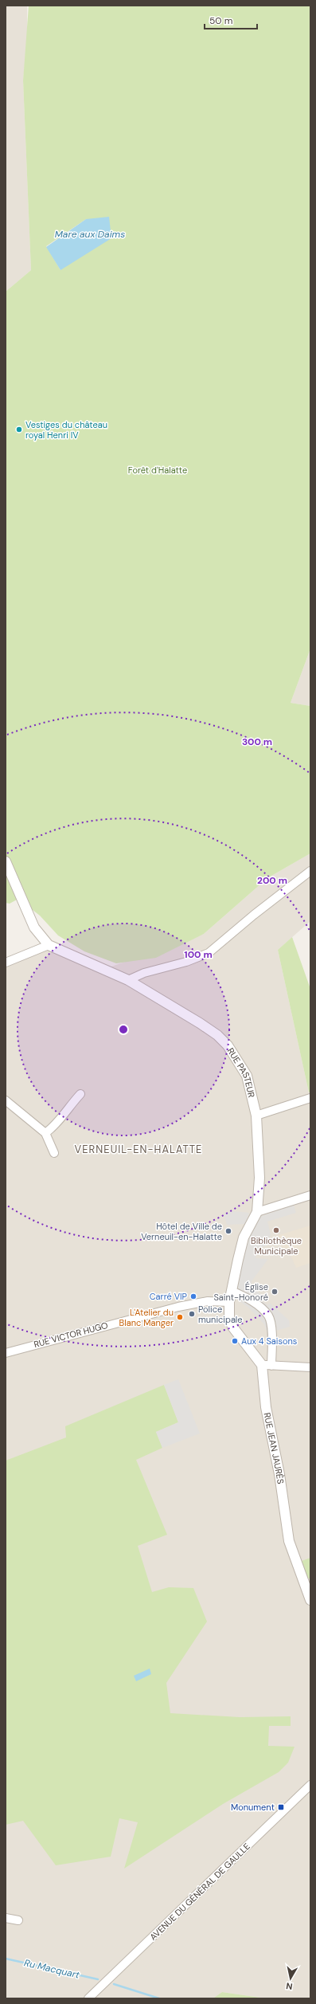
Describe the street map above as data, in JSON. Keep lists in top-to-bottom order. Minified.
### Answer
{"streets":{"street":["RUE PASTEUR","RUE VICTOR HUGO","RUE JEAN JAURÈS","AVENUE DU GÉNÉRAL DE GAULLE"]},"crossings":[["RUE PASTEUR","RUE VICTOR HUGO"]],"districts":["VERNEUIL-EN-HALATTE"],"water":["Mare aux Daims","Ru Macquart"],"parks":["Forêt d'Halatte"],"places":{"other":["Vestiges du château royal Henri IV","Bibliothèque Municipale","Hôtel de Ville de Verneuil-en-Halatte","Église Saint-Honoré","Carré VIP","Police municipale","L'Atelier du Blanc Manger","Aux 4 Saisons"],"transit":["Monument"]},"scale_bar":"50 m","north":"bottom","rings":["300 m","200 m","100 m"]}
